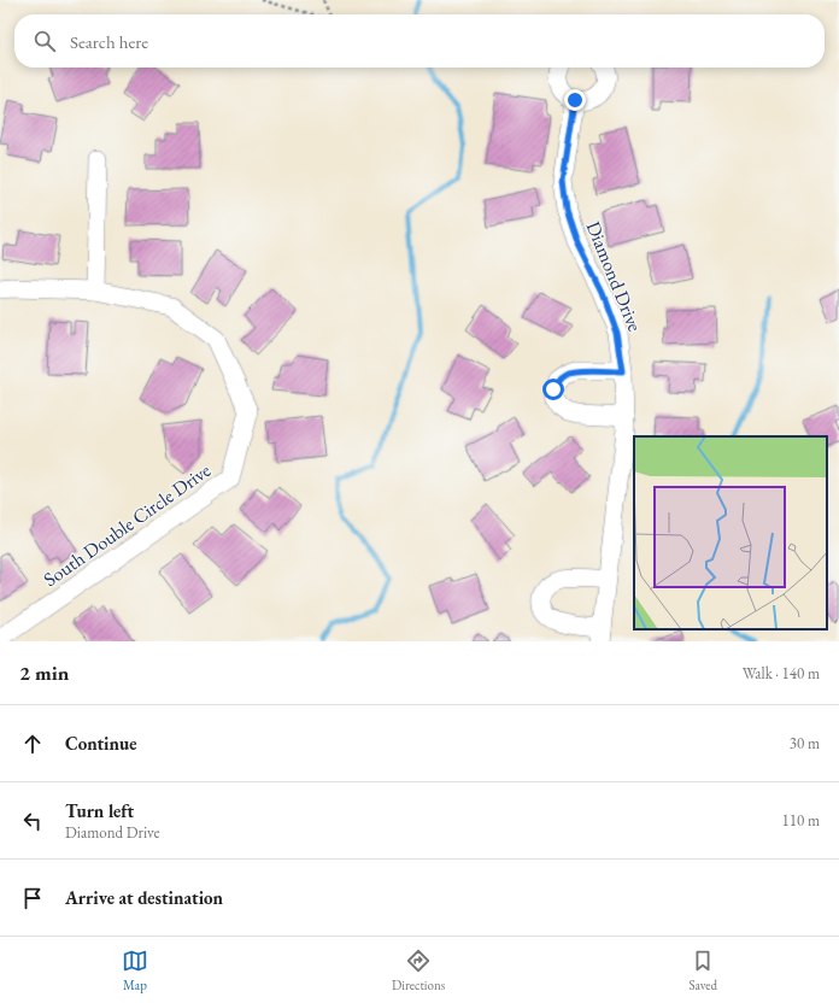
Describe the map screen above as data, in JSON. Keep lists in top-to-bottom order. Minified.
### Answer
{"streets":{"street":["Diamond Drive","South Double Circle Drive"]},"page":{"search":"Search here","heading":["2 min","Walk · 140 m"],"list":[["Continue","30 m"],["Turn left","Diamond Drive","110 m"],"Arrive at destination"],"nav":["Map","Directions","Saved"]}}
